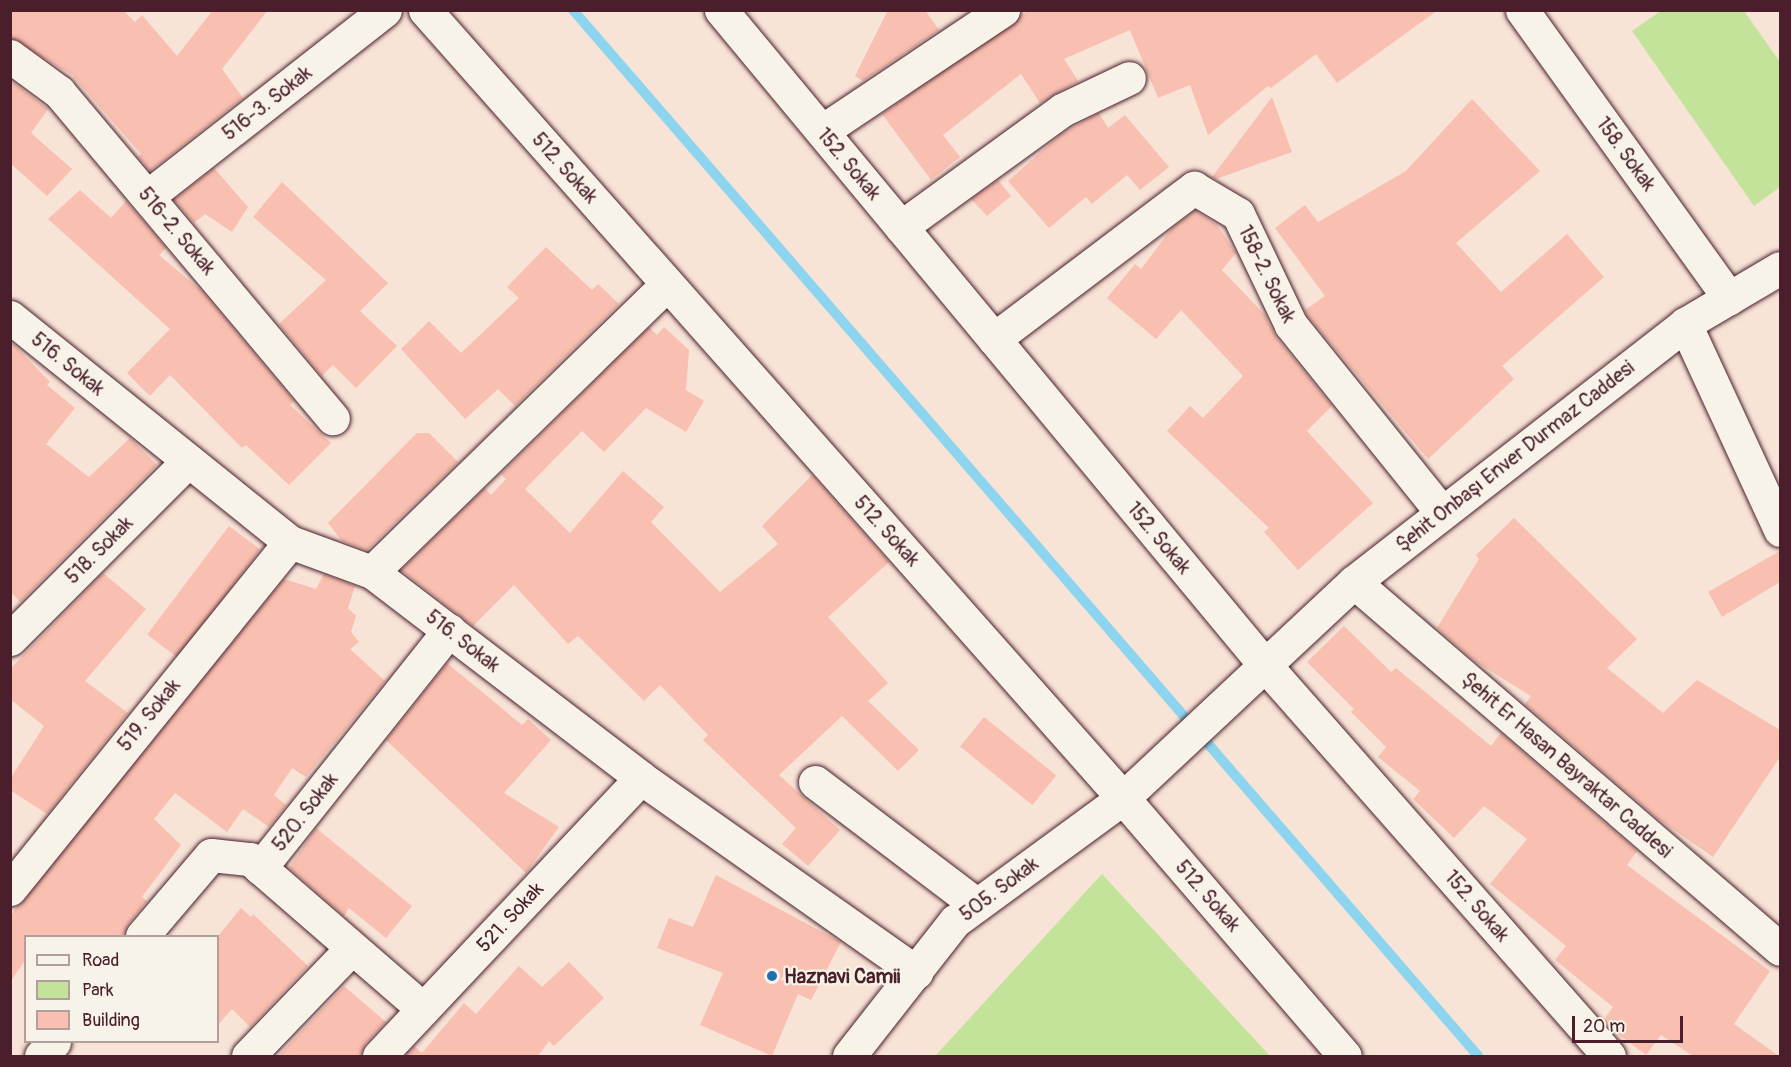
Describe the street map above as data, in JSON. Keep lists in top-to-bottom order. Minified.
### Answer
{"streets":{"street":["516-3. Sokak","158. Sokak","152. Sokak","512. Sokak","516-2. Sokak","158-2. Sokak","516. Sokak","Şehit Onbaşı Enver Durmaz Caddesi","518. Sokak","519. Sokak","Şehit Er Hasan Bayraktar Caddesi","520. Sokak","505. Sokak","521. Sokak"]},"crossings":[["516-3. Sokak","516-2. Sokak"],["158. Sokak","Şehit Onbaşı Enver Durmaz Caddesi"],["152. Sokak","158-2. Sokak"],["152. Sokak","Şehit Onbaşı Enver Durmaz Caddesi"],["152. Sokak","505. Sokak"],["512. Sokak","505. Sokak"],["158-2. Sokak","Şehit Onbaşı Enver Durmaz Caddesi"],["516. Sokak","518. Sokak"],["516. Sokak","519. Sokak"],["516. Sokak","520. Sokak"],["516. Sokak","505. Sokak"],["516. Sokak","521. Sokak"],["Şehit Onbaşı Enver Durmaz Caddesi","Şehit Er Hasan Bayraktar Caddesi"],["Şehit Onbaşı Enver Durmaz Caddesi","505. Sokak"]],"places":["Haznavi Camii"],"legend":["Road","Park","Building"],"scale_bar":"20 m"}
